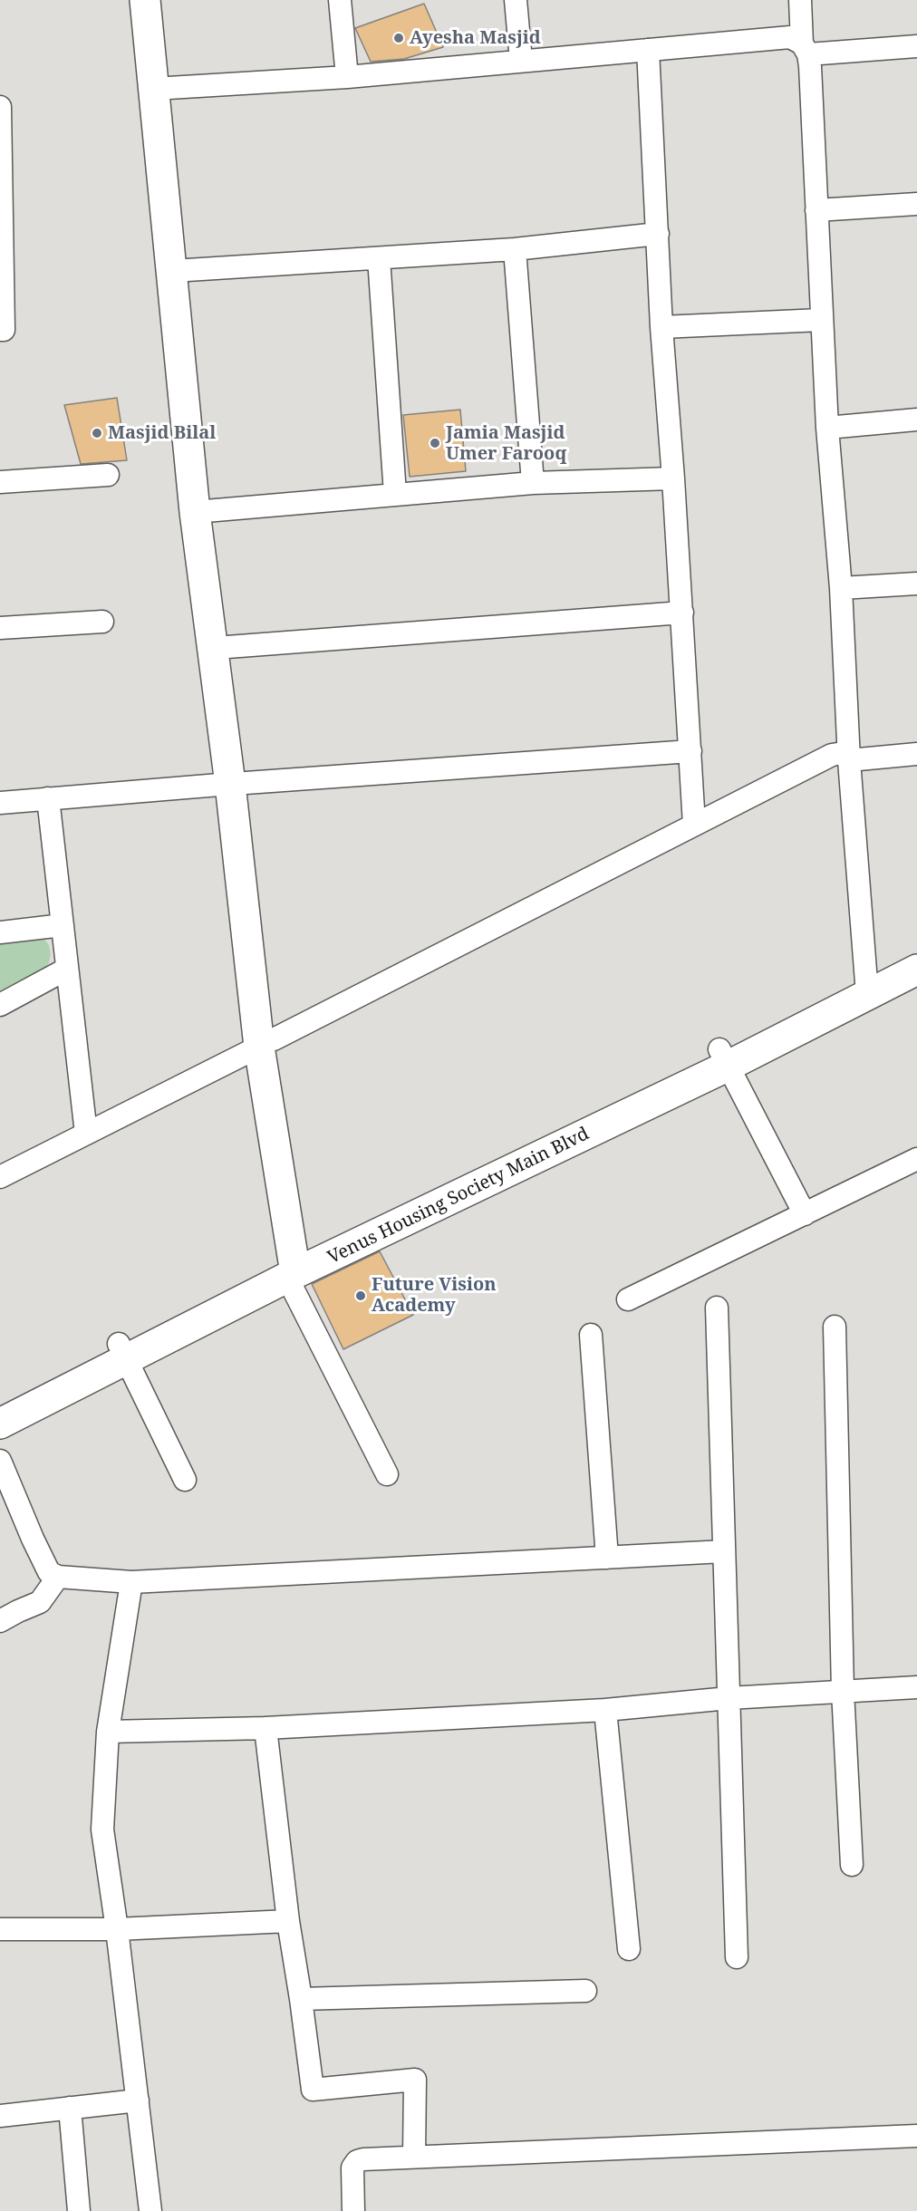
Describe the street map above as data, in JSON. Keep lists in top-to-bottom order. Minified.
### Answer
{"streets":{"street":["Venus Housing Society Main Blvd"]},"places":["Ayesha Masjid","Masjid Bilal","Jamia Masjid Umer Farooq","Future Vision Academy"]}
